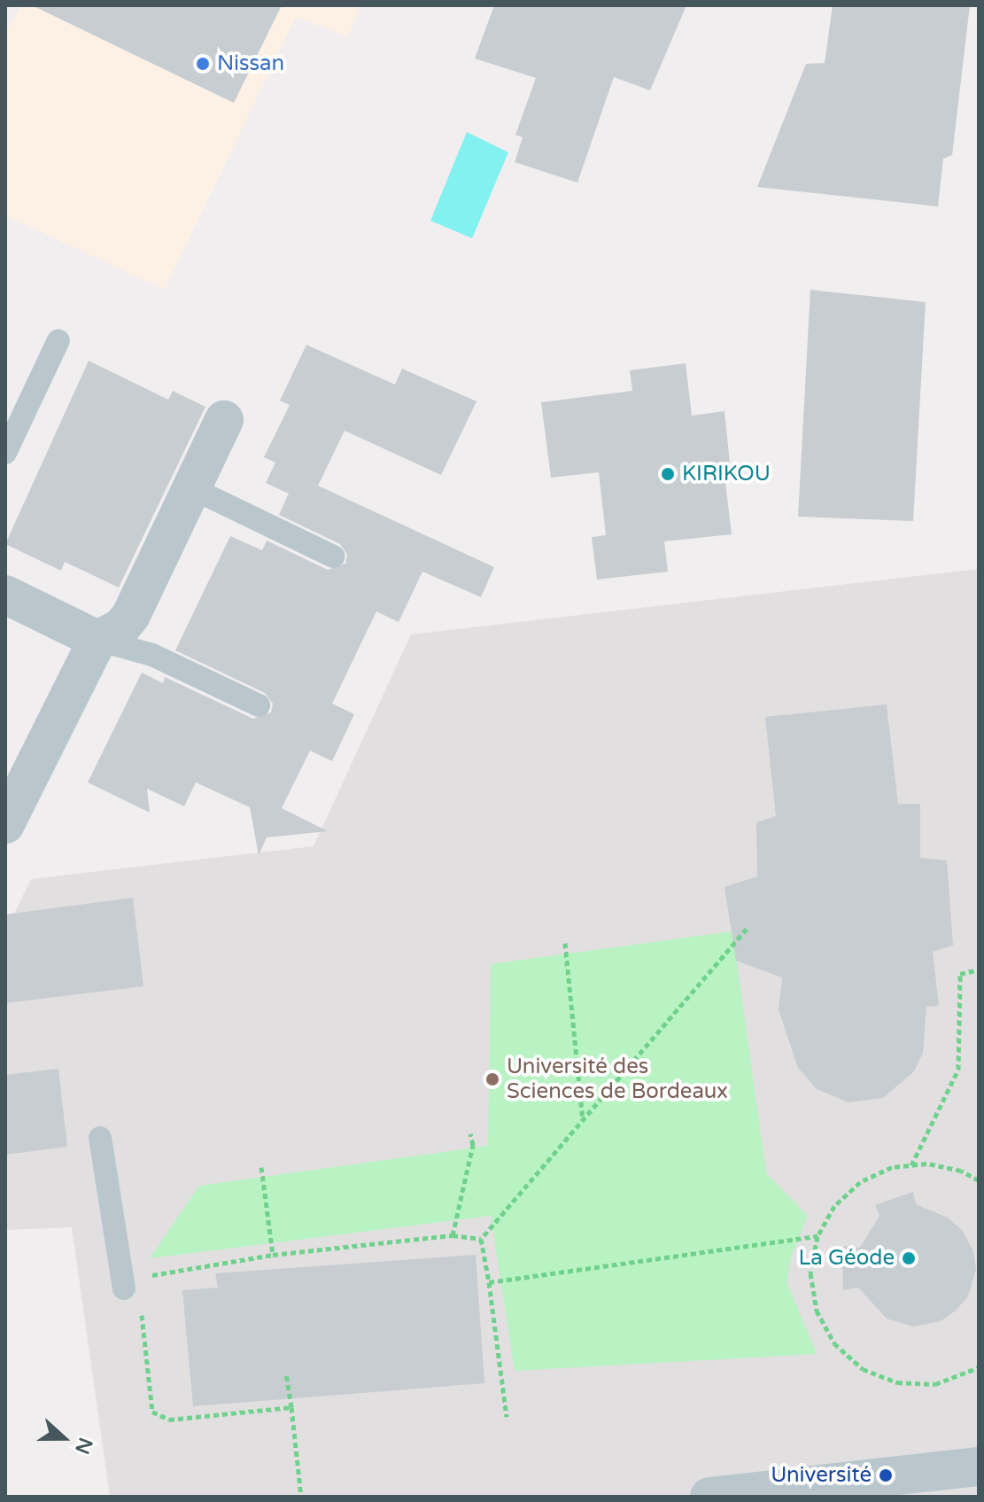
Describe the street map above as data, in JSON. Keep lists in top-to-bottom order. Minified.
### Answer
{"places":["Nissan","KIRIKOU","Université des Sciences de Bordeaux","La Géode","Université"],"north":"right"}
